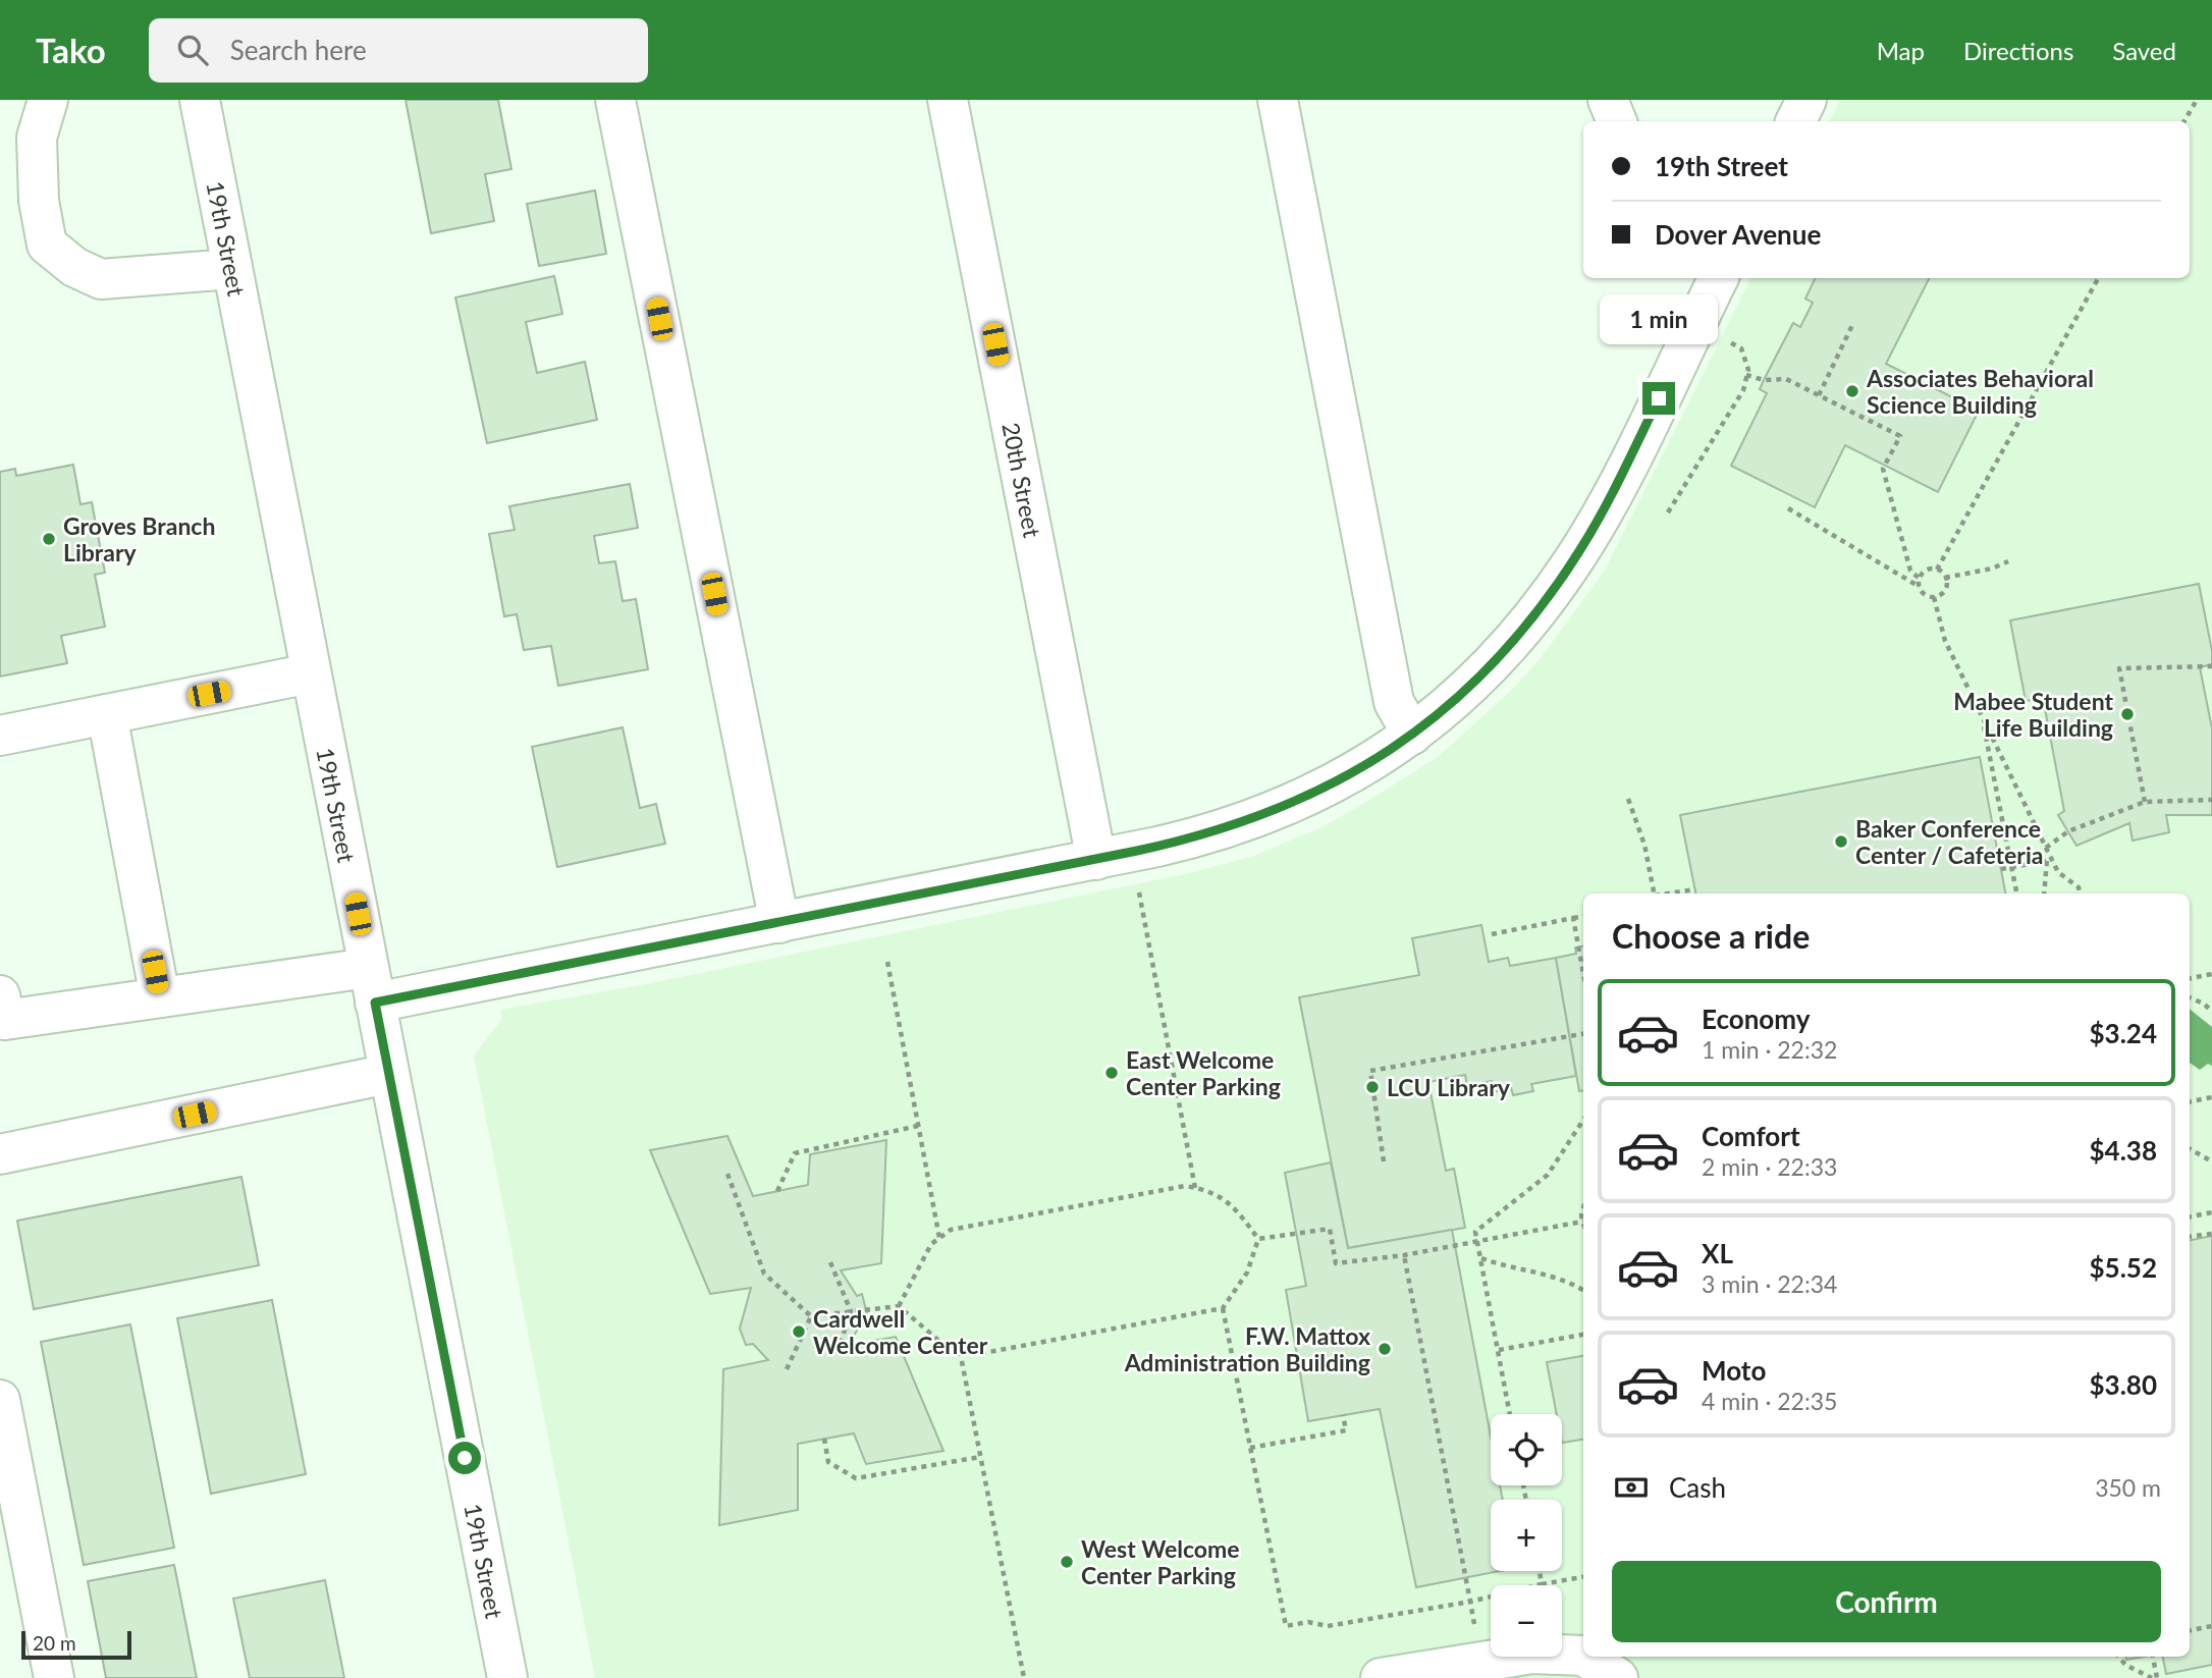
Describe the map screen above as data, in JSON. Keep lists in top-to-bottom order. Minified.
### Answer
{"streets":{"street":["19th Street","20th Street"]},"places":["Associates Behavioral Science Building","Groves Branch Library","Mabee Student Life Building","Baker Conference Center / Cafeteria","East Welcome Center Parking","LCU Library","Cardwell Welcome Center","F.W. Mattox Administration Building","West Welcome Center Parking"],"scale_bar":"20 m","page":{"header":"Tako","search":"Search here","nav":["Map","Directions","Saved"],"banner":["19th Street","Dover Avenue"],"bubble":"1 min","heading":"Choose a ride","list":[{"name":"Economy","note":"1 min · 22:32","value":"$3.24"},{"name":"Comfort","note":"2 min · 22:33","value":"$4.38"},{"name":"XL","note":"3 min · 22:34","value":"$5.52"},{"name":"Moto","note":"4 min · 22:35","value":"$3.80"}],"map_buttons":["+","−"],"pay":["Cash","350 m"],"buttons":"Confirm","scale":"20 m"}}
